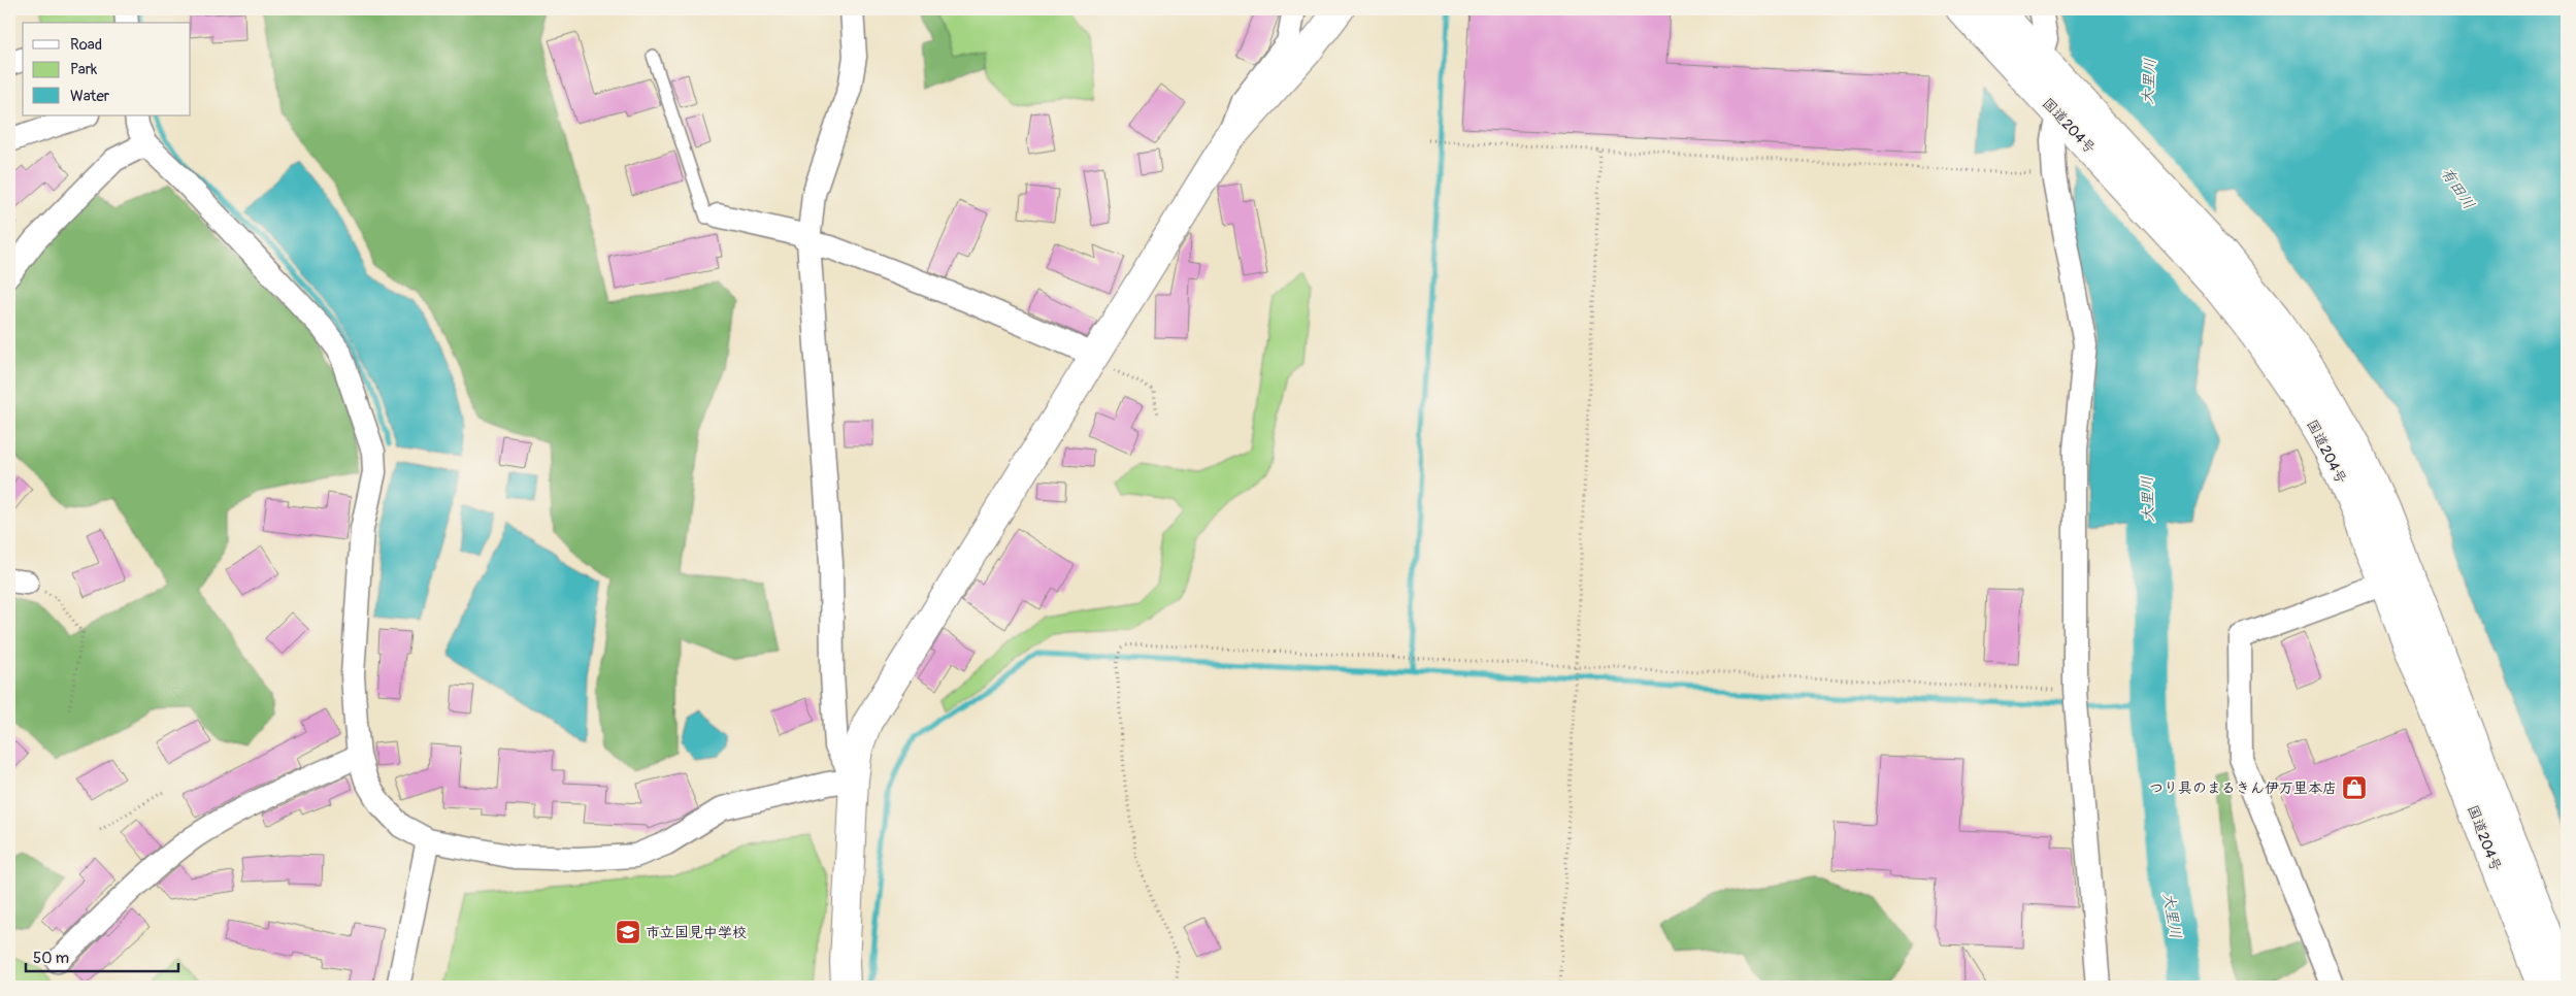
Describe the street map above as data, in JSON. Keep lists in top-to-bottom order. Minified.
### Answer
{"streets":{"main road":["国道204号"]},"water":["大里川","有田川"],"places":{"shop":["つり具のまるきん伊万里本店"],"school or university":["市立国見中学校"]},"legend":["Road","Park","Water"],"scale_bar":"50 m"}
